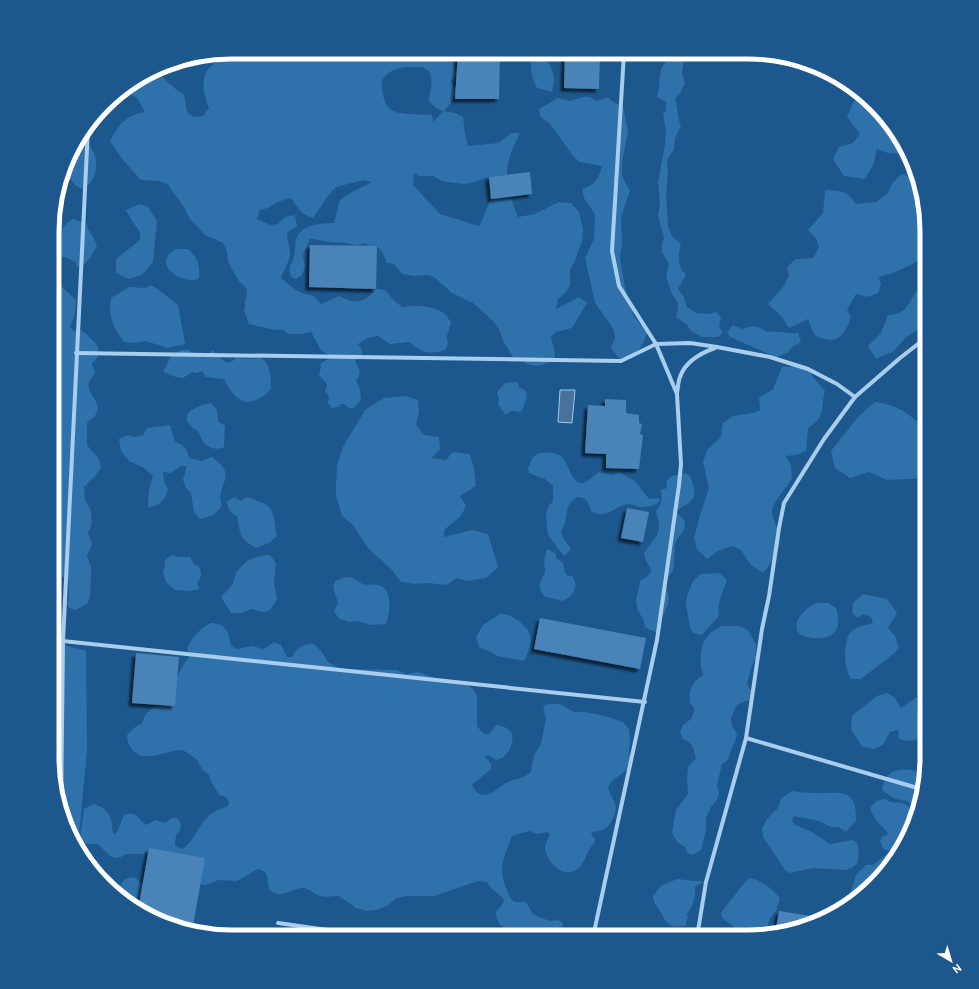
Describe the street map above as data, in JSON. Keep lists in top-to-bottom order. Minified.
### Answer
{"north":"bottom right"}
